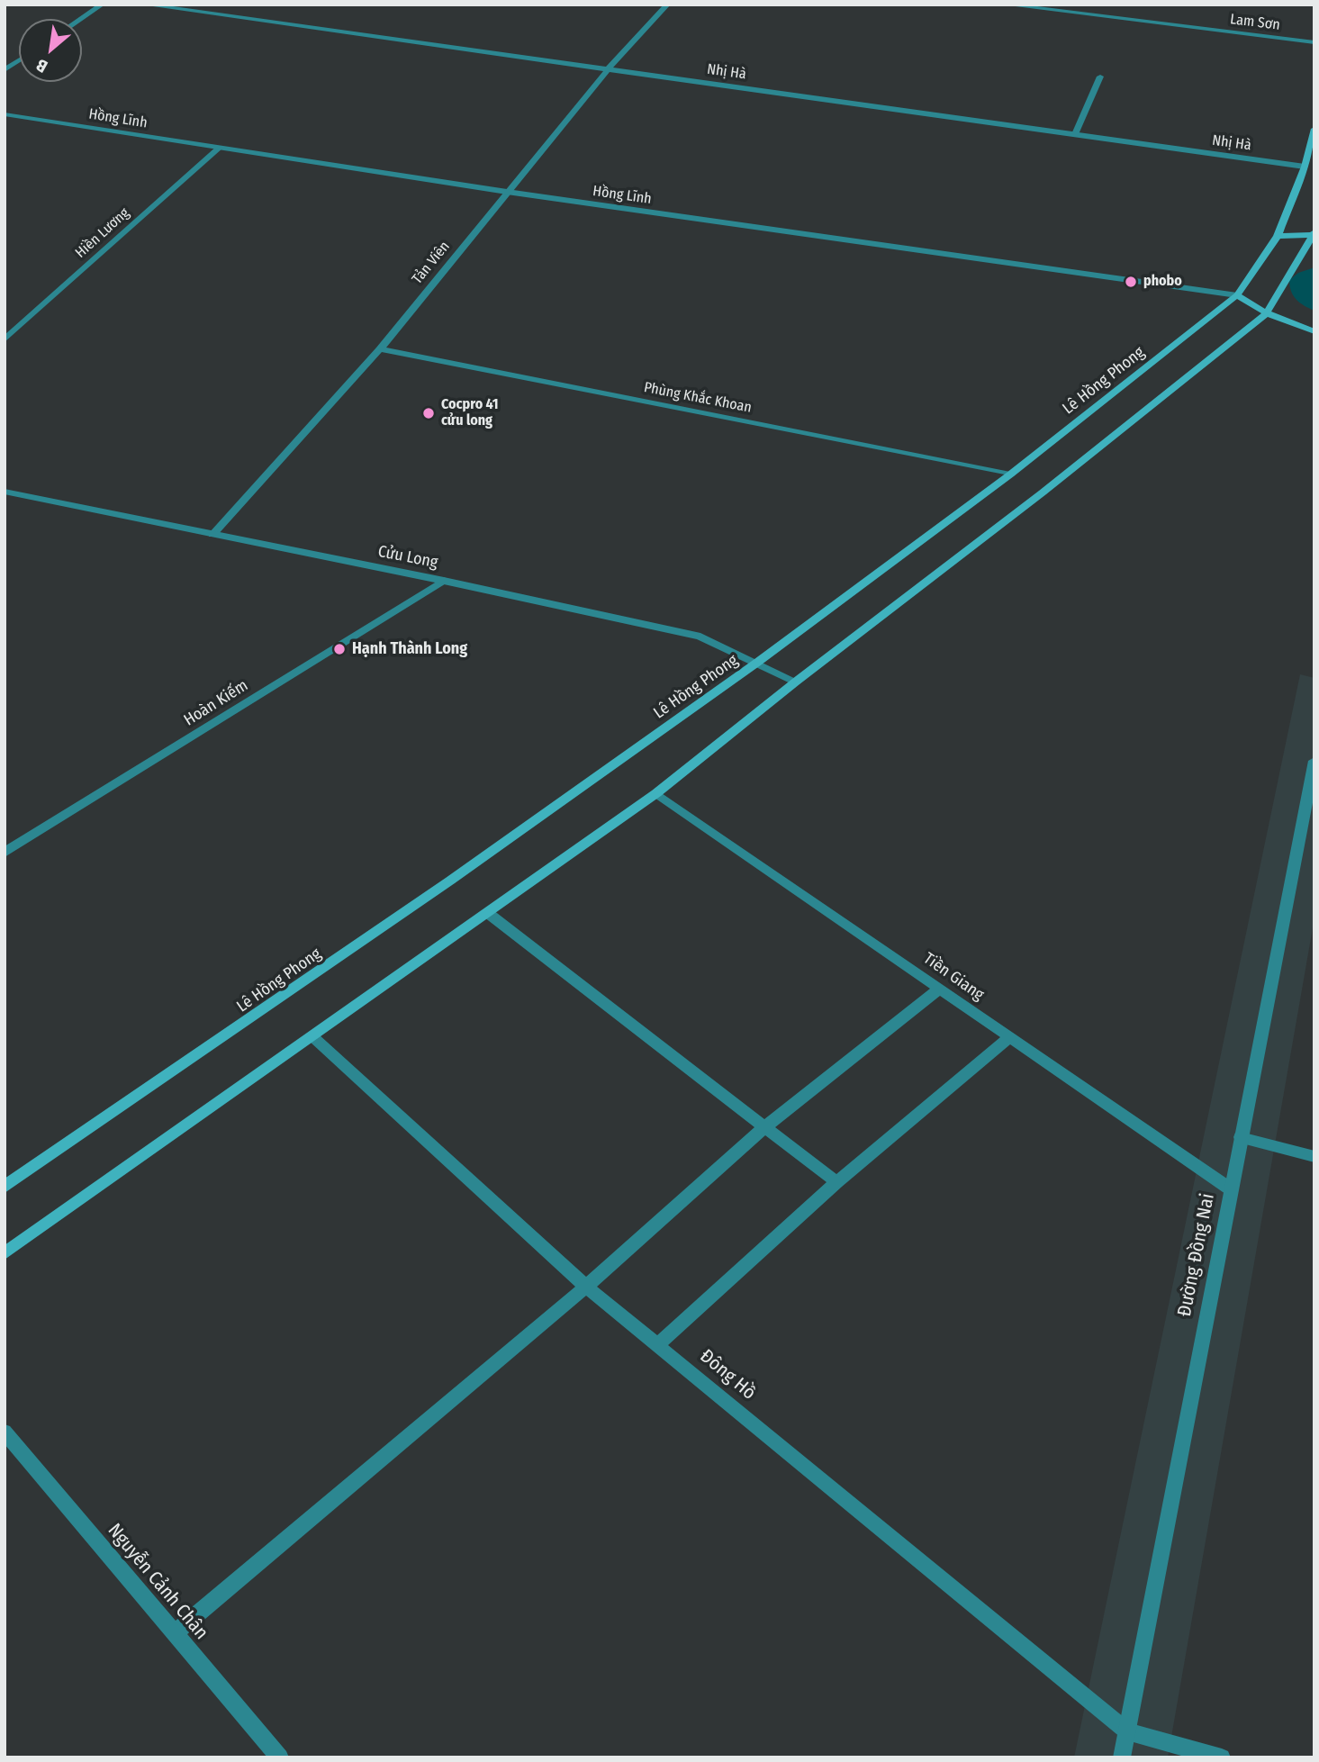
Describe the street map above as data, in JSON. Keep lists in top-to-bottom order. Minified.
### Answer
{"streets":{"main road":["Lê Hồng Phong"],"street":["Lam Sơn","Nhị Hà","Hồng Lĩnh","Hiền Lương","Tản Viên","Phùng Khắc Khoan","Cửu Long","Hoàn Kiếm","Tiền Giang","Đường Đồng Nai","Đông Hồ","Nguyễn Cảnh Chân"]},"crossings":[["Nhị Hà","Tản Viên"],["Nhị Hà","Lê Hồng Phong"],["Hồng Lĩnh","Hiền Lương"],["Hồng Lĩnh","Tản Viên"],["Hồng Lĩnh","Lê Hồng Phong"],["Tản Viên","Phùng Khắc Khoan"],["Tản Viên","Cửu Long"],["Lê Hồng Phong","Phùng Khắc Khoan"],["Lê Hồng Phong","Cửu Long"],["Cửu Long","Hoàn Kiếm"],["Tiền Giang","Đường Đồng Nai"],["Đường Đồng Nai","Đông Hồ"]],"places":["phobo","Cocpro 41 cửu long","Hạnh Thành Long"],"north":"bottom left"}
